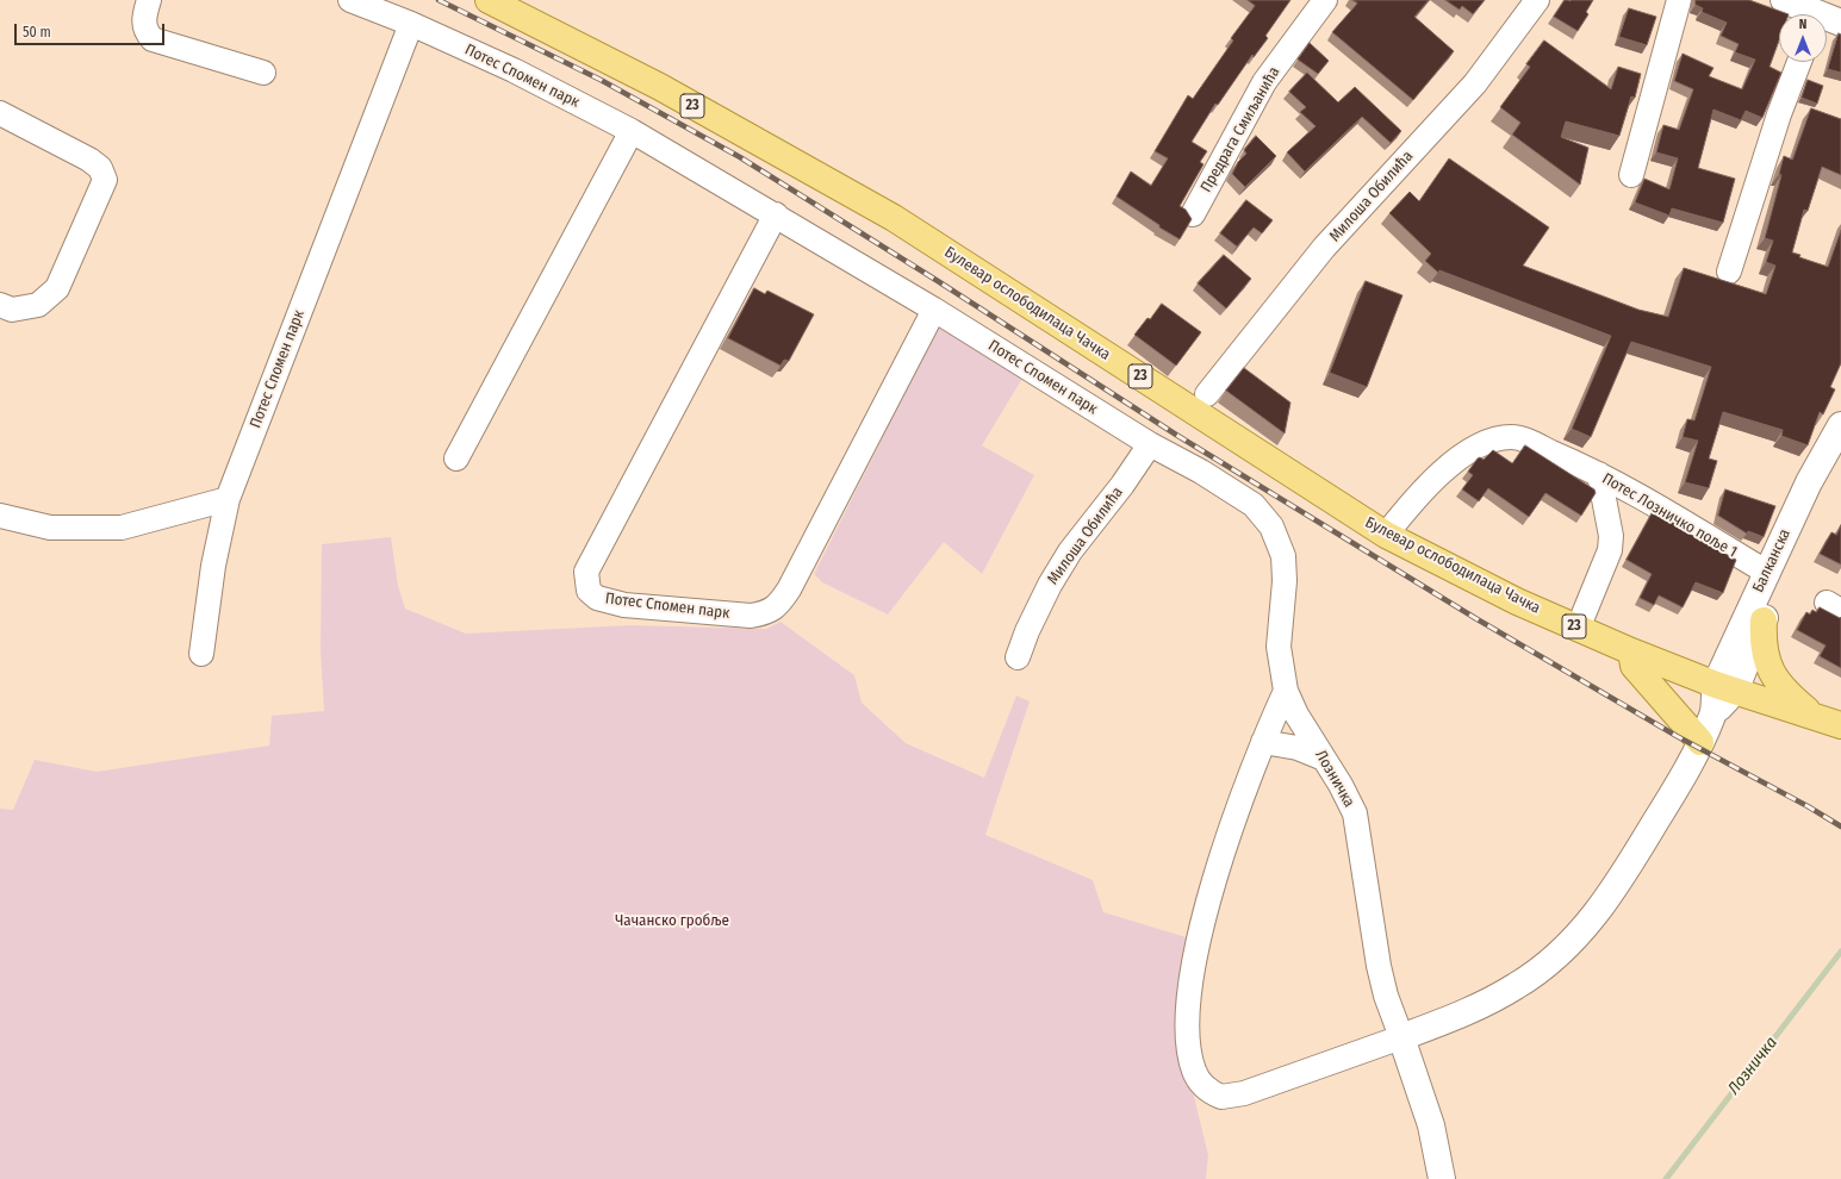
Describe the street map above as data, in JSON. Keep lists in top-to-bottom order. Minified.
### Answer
{"streets":{"main road":["23","Булевар ослободилаца Чачка"],"street":["Потес Спомен парк","Предрага Смиљанића","Милоша Обилића","Потес Лозничко поље 1","Балканска","Лозничка"]},"crossings":[["Потес Спомен парк","Милоша Обилића"],["Потес Спомен парк","Лозничка"],["Милоша Обилића","Лозничка"],["Булевар ослободилаца Чачка","Потес Лозничко поље 1"],["Булевар ослободилаца Чачка","Балканска"],["Потес Лозничко поље 1","Балканска"]],"water":["Лозничка"],"parks":["Чачанско гробље"],"scale_bar":"50 m","north":"top"}
